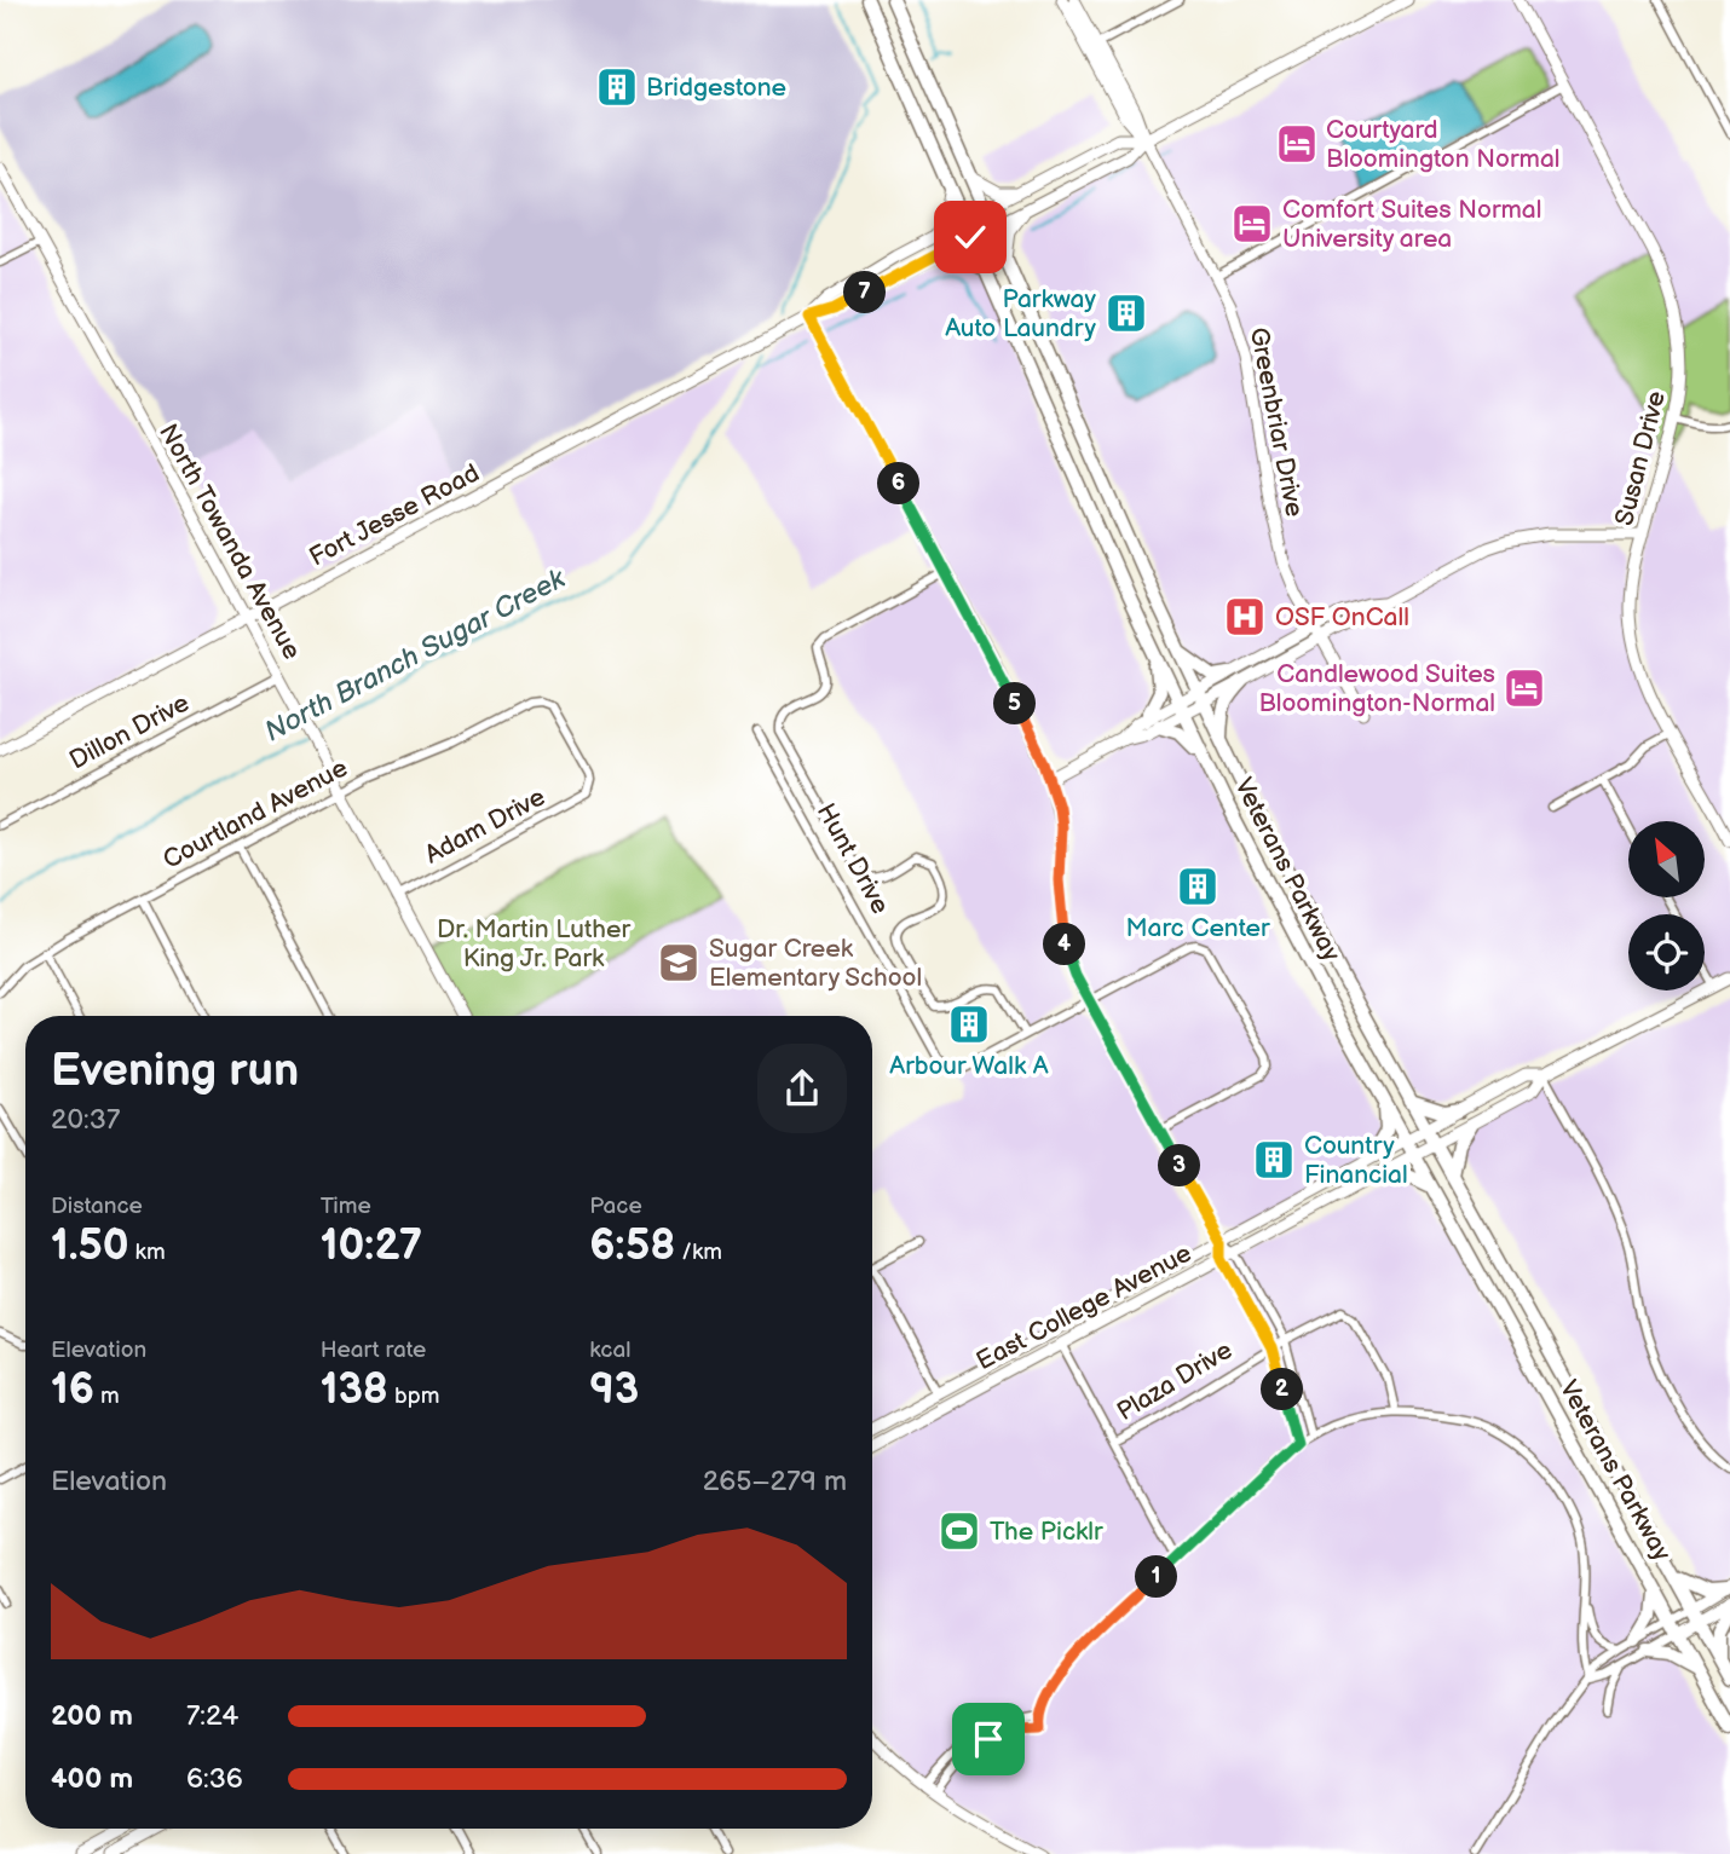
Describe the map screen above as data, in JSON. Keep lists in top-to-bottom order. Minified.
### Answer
{"streets":{"highway":["Veterans Parkway"],"main road":["Greenbriar Drive","Susan Drive","Fort Jesse Road","North Towanda Avenue","East College Avenue"],"street":["Dillon Drive","Courtland Avenue","Adam Drive","Hunt Drive","Plaza Drive"]},"crossings":[["Greenbriar Drive","Fort Jesse Road"],["Fort Jesse Road","North Towanda Avenue"],["Fort Jesse Road","Veterans Parkway"],["North Towanda Avenue","Dillon Drive"],["North Towanda Avenue","Courtland Avenue"],["North Towanda Avenue","Adam Drive"],["Courtland Avenue","Adam Drive"],["Veterans Parkway","East College Avenue"]],"water":["North Branch Sugar Creek"],"parks":["Dr. Martin Luther King Jr. Park"],"places":{"building":["Bridgestone","Parkway Auto Laundry","Marc Center","Arbour Walk A","Country Financial"],"hotel":["Courtyard Bloomington Normal","Comfort Suites Normal University area","Candlewood Suites Bloomington-Normal"],"hospital":["OSF OnCall"],"school or university":["Sugar Creek Elementary School"],"sports":["The Picklr"]},"north":"top left","page":{"pins":["7","6","5","4","3","2","1"],"heading":["Evening run","20:37"],"stats":[["Distance","1.50 km"],["Time","10:27"],["Pace","6:58 /km"],["Elevation","16 m"],["Heart rate","138 bpm"],["kcal","93"]],"chart":["Elevation","265–279 m"],"list":[{"name":"200 m","note":"7:24"},{"name":"400 m","note":"6:36"}]}}
